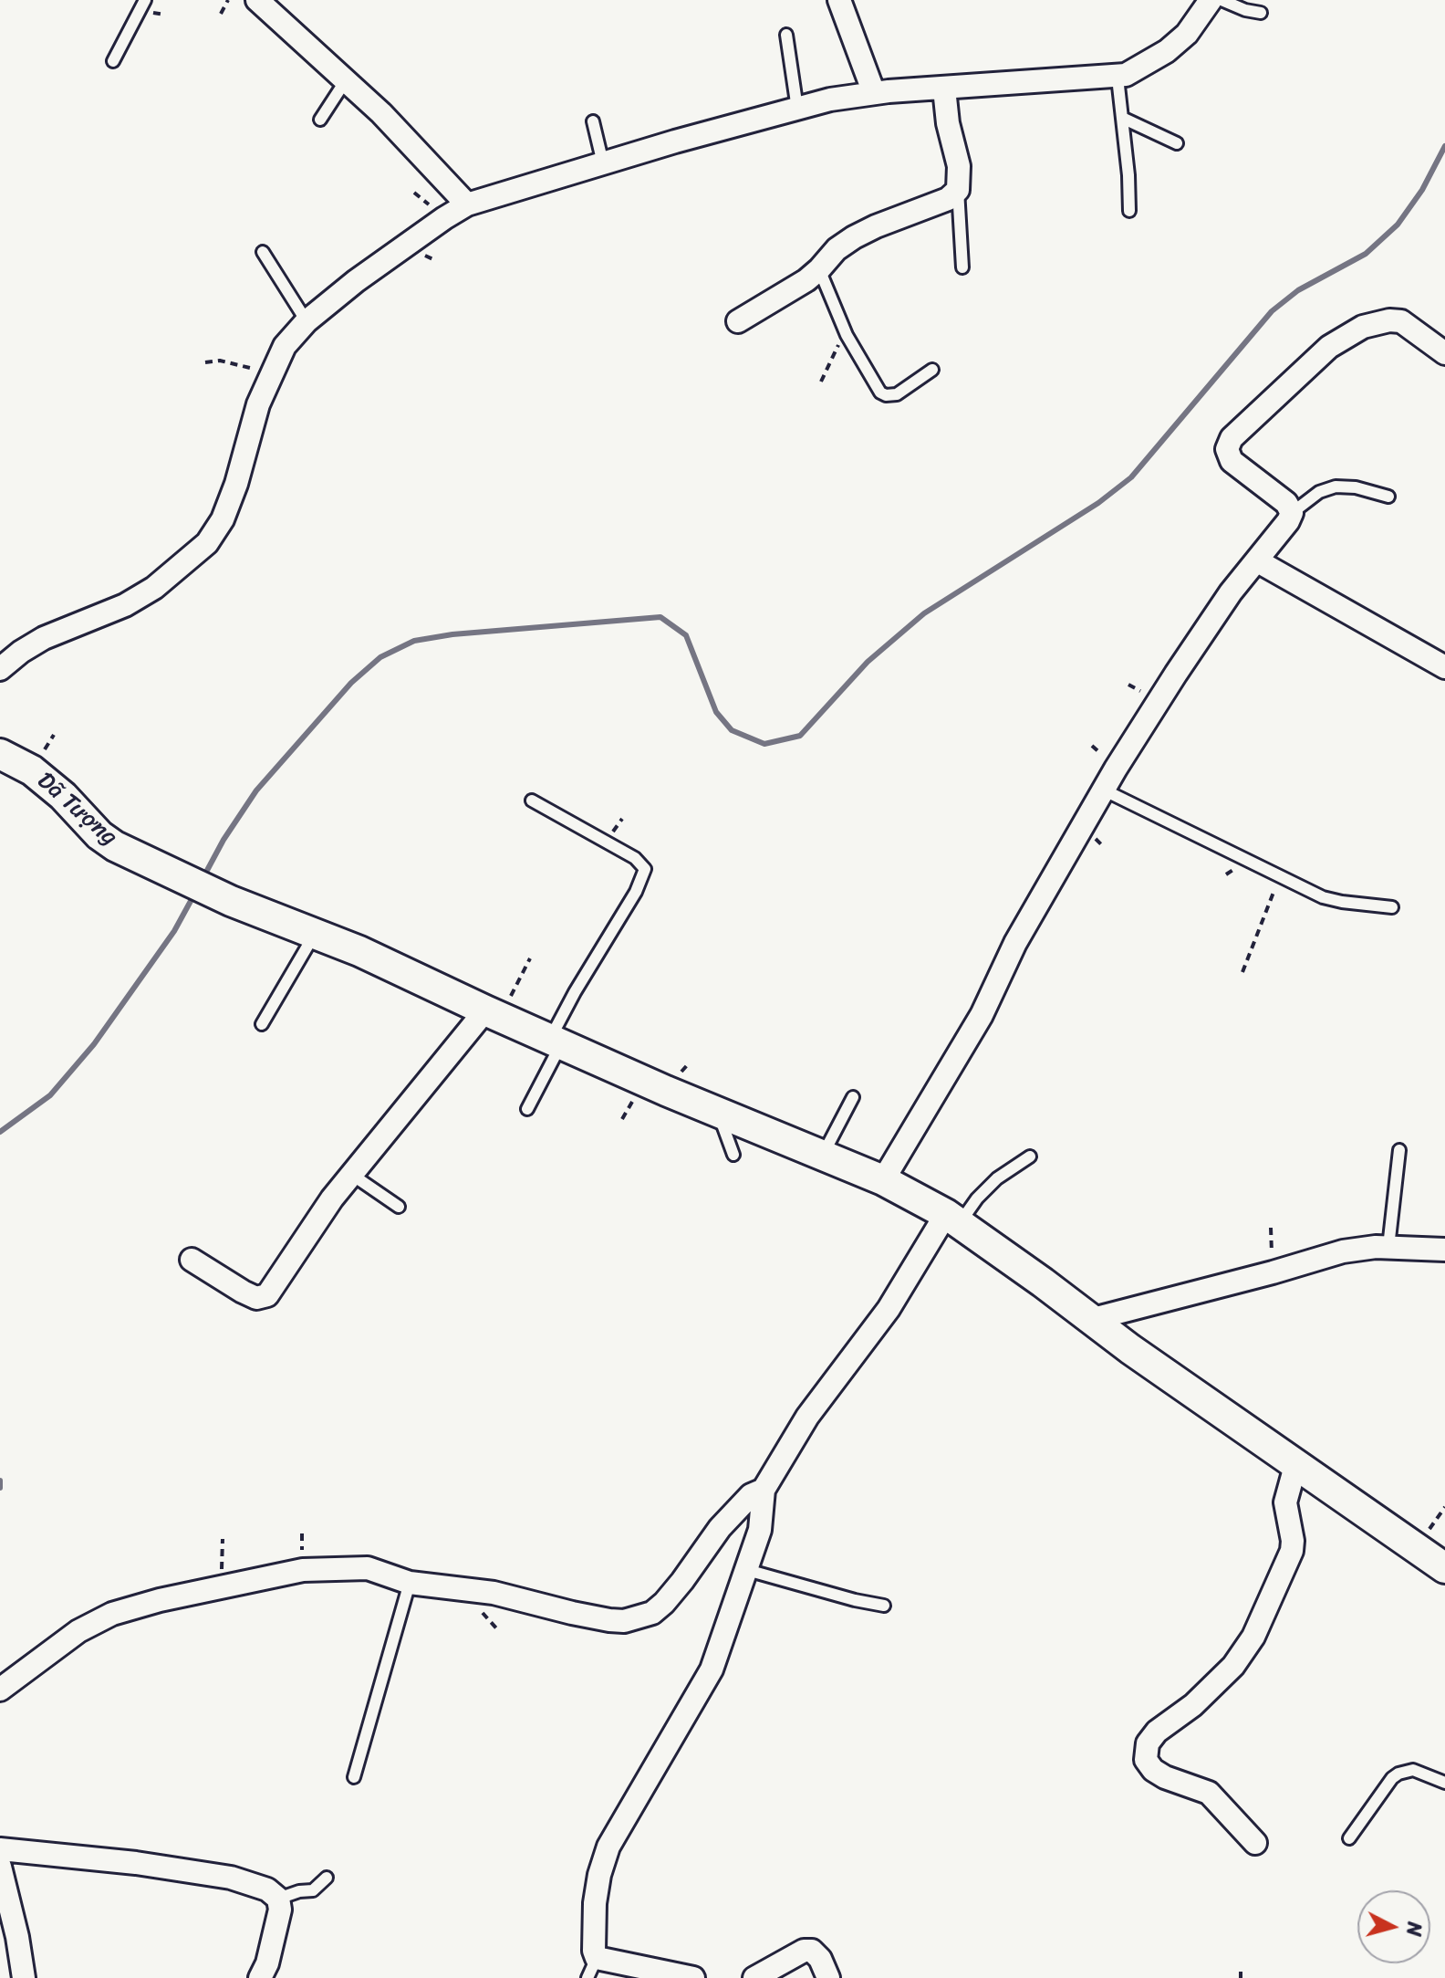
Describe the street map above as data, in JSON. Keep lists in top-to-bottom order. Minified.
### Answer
{"streets":{"street":["Dã Tượng"]},"north":"right"}
